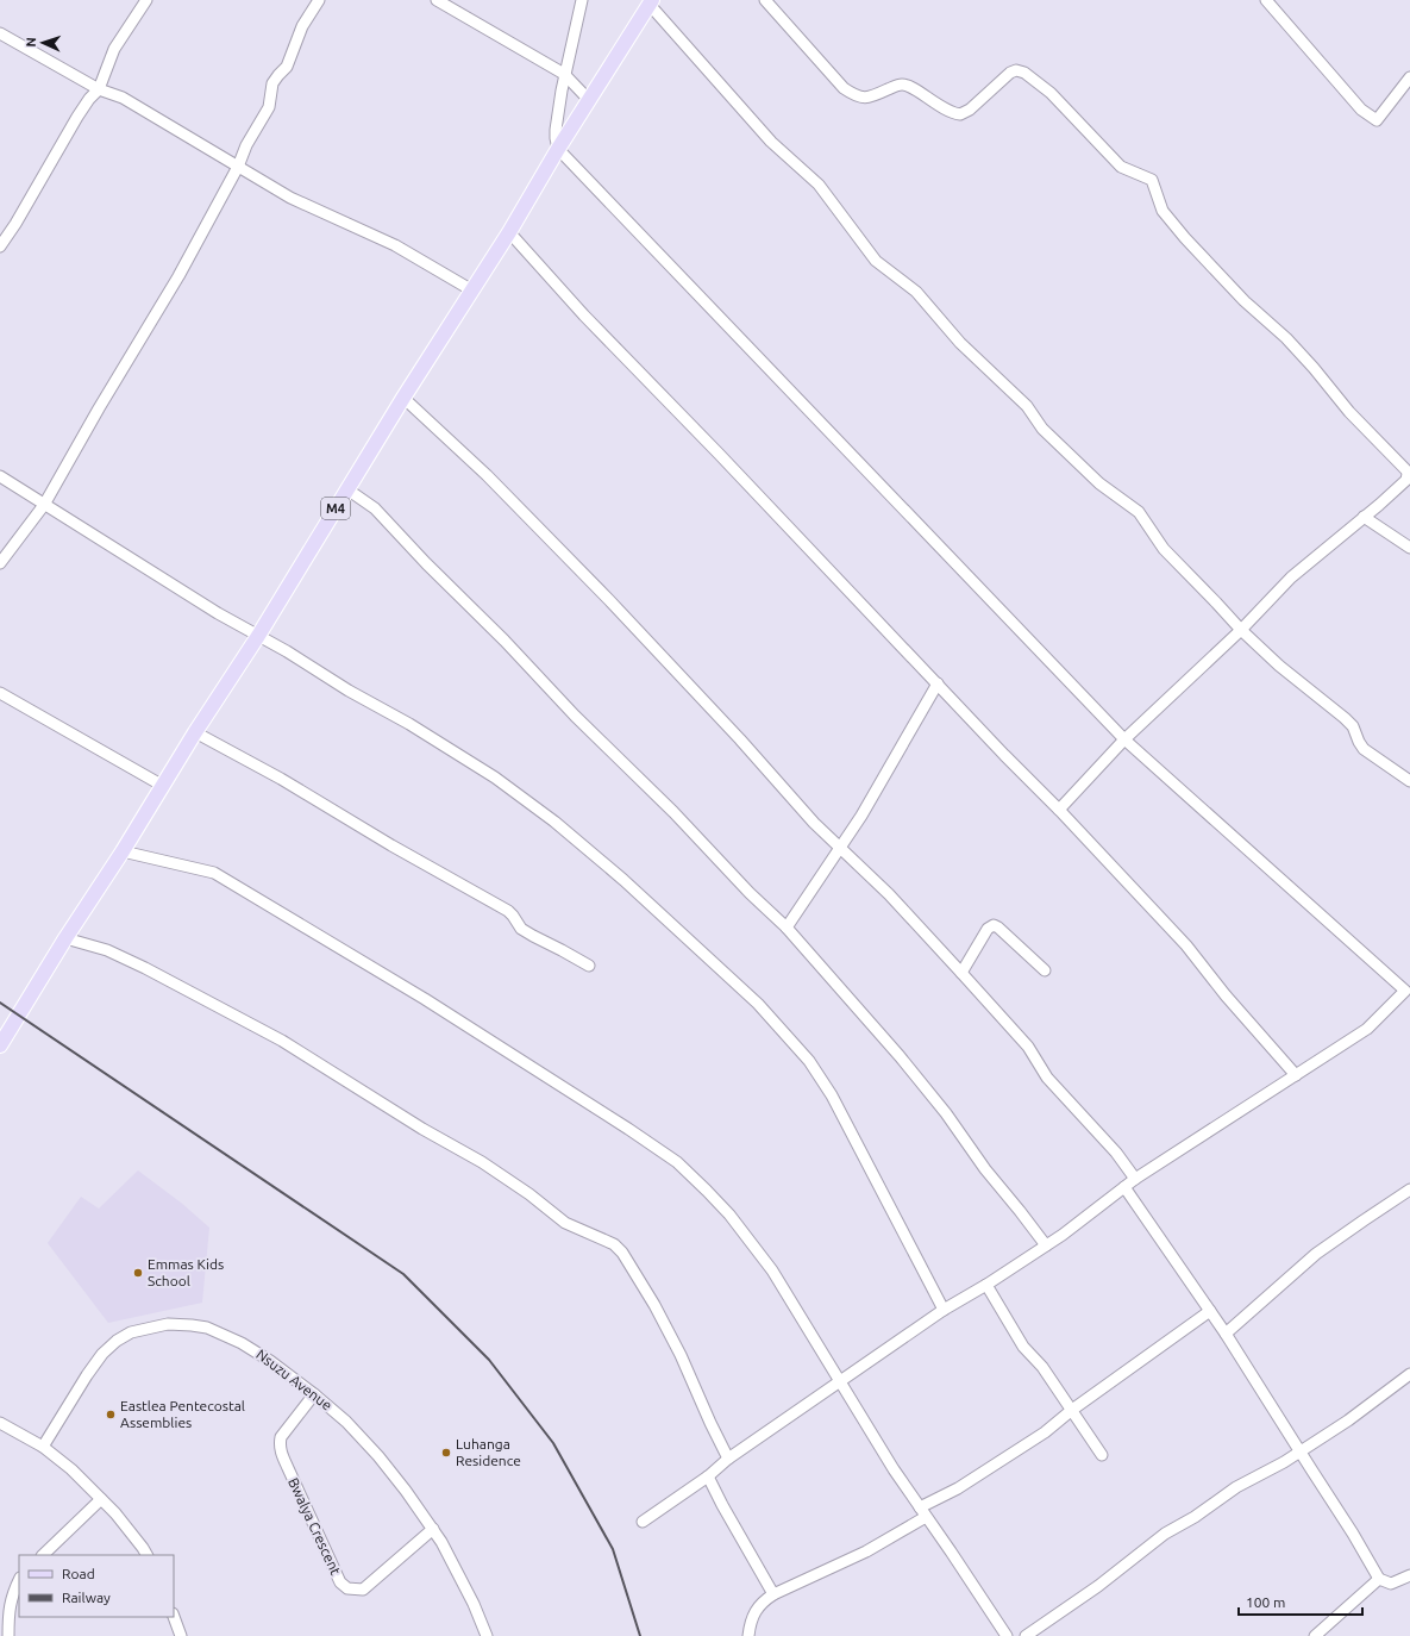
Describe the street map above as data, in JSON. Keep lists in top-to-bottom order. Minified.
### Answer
{"streets":{"main road":["M4"],"street":["Nsuzu Avenue","Bwalya Crescent"]},"crossings":[["Nsuzu Avenue","Bwalya Crescent"]],"places":["Emmas Kids School","Eastlea Pentecostal Assemblies","Luhanga Residence"],"legend":["Road","Railway"],"scale_bar":"100 m","north":"left"}
